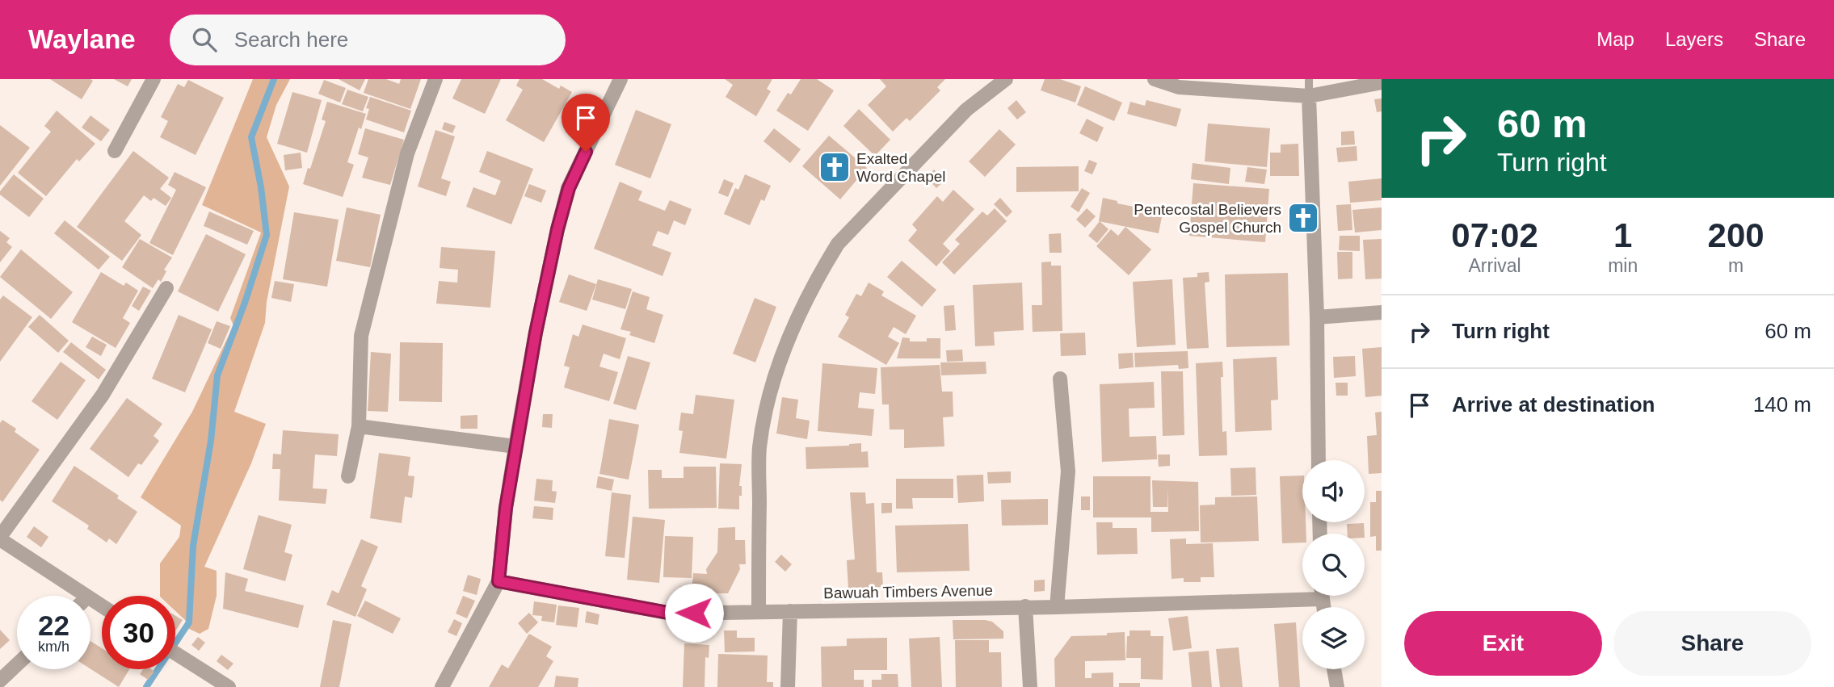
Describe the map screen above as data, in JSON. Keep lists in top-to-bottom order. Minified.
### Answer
{"streets":{"street":["Bawuah Timbers Avenue"]},"places":{"church":["Exalted Word Chapel","Pentecostal Believers Gospel Church"]},"page":{"header":"Waylane","search":"Search here","nav":["Map","Layers","Share"],"turn":["60 m","Turn right"],"eta":["07:02","Arrival","1","min","200","m"],"list":[{"name":"Turn right","value":"60 m"},{"name":"Arrive at destination","value":"140 m"}],"speed":"22 km/h","limit":"30","buttons":["Exit","Share"]}}
